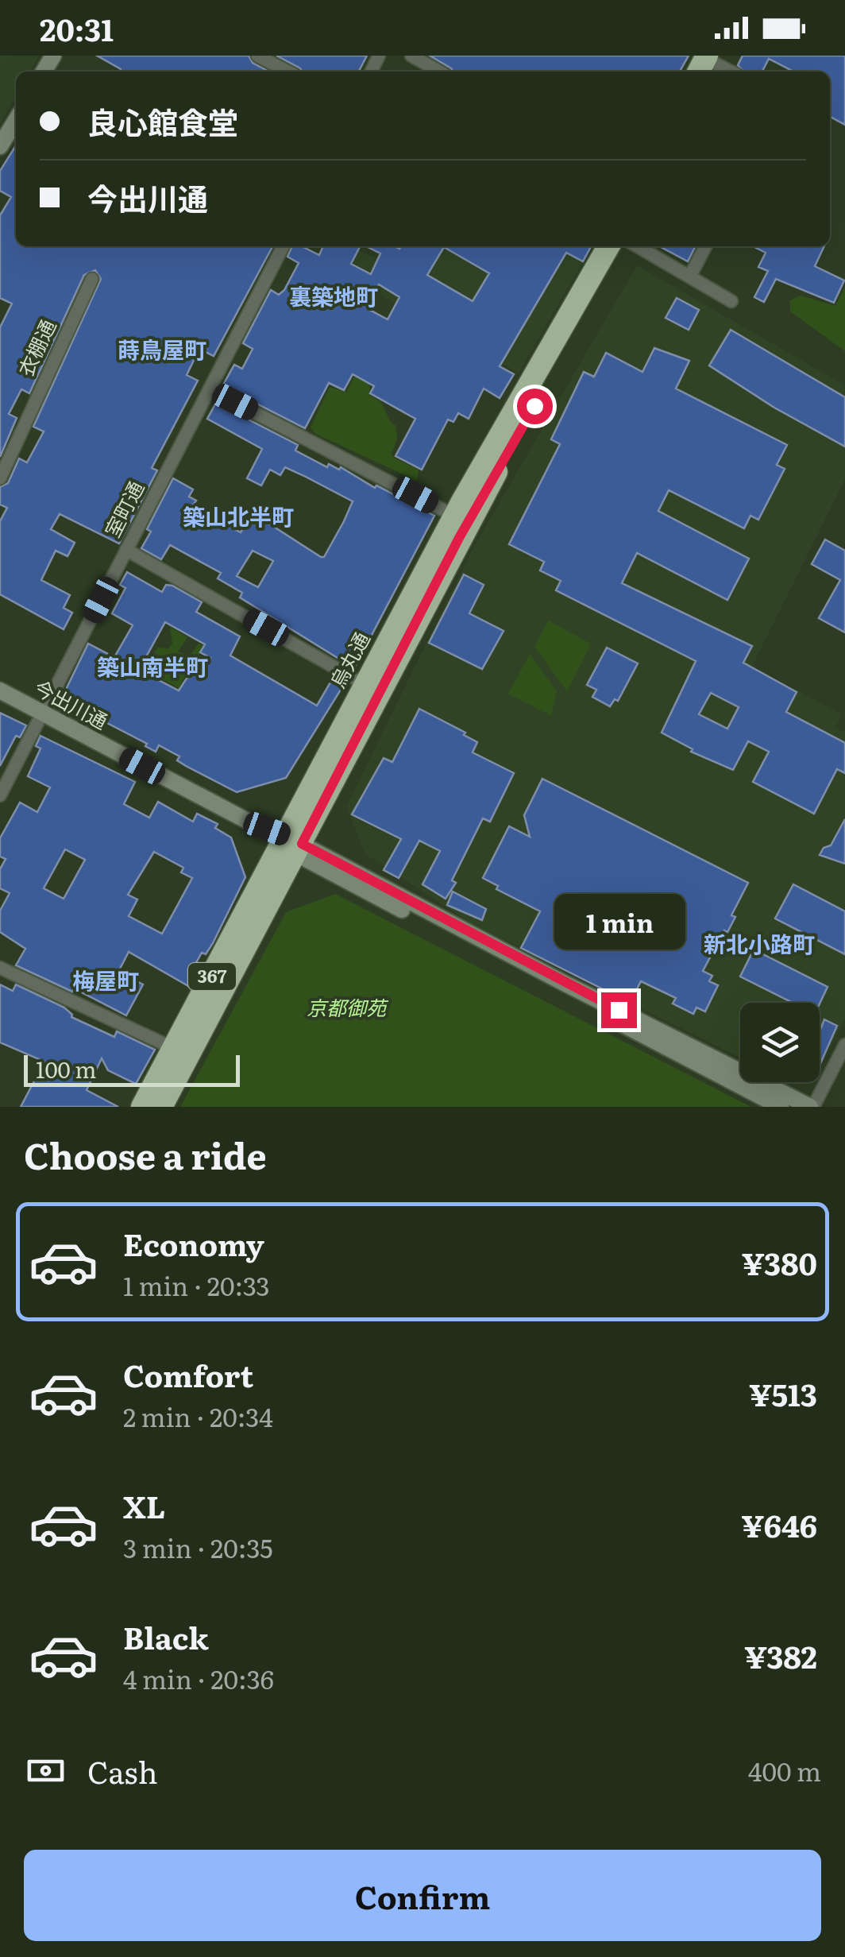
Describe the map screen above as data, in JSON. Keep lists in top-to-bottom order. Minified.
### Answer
{"streets":{"highway":["烏丸通","367"],"main road":["今出川通"],"street":["衣棚通","室町通"]},"crossings":[["室町通","今出川通"],["烏丸通","今出川通"]],"districts":["裏築地町","蒔鳥屋町","築山北半町","築山南半町","新北小路町","梅屋町"],"parks":["京都御苑"],"scale_bar":"100 m","page":{"status":"20:31","banner":["良心館食堂","今出川通"],"bubble":"1 min","scale":"100 m","heading":"Choose a ride","list":[{"name":"Economy","note":"1 min · 20:33","value":"¥380"},{"name":"Comfort","note":"2 min · 20:34","value":"¥513"},{"name":"XL","note":"3 min · 20:35","value":"¥646"},{"name":"Black","note":"4 min · 20:36","value":"¥382"}],"pay":["Cash","400 m"],"buttons":"Confirm"}}
